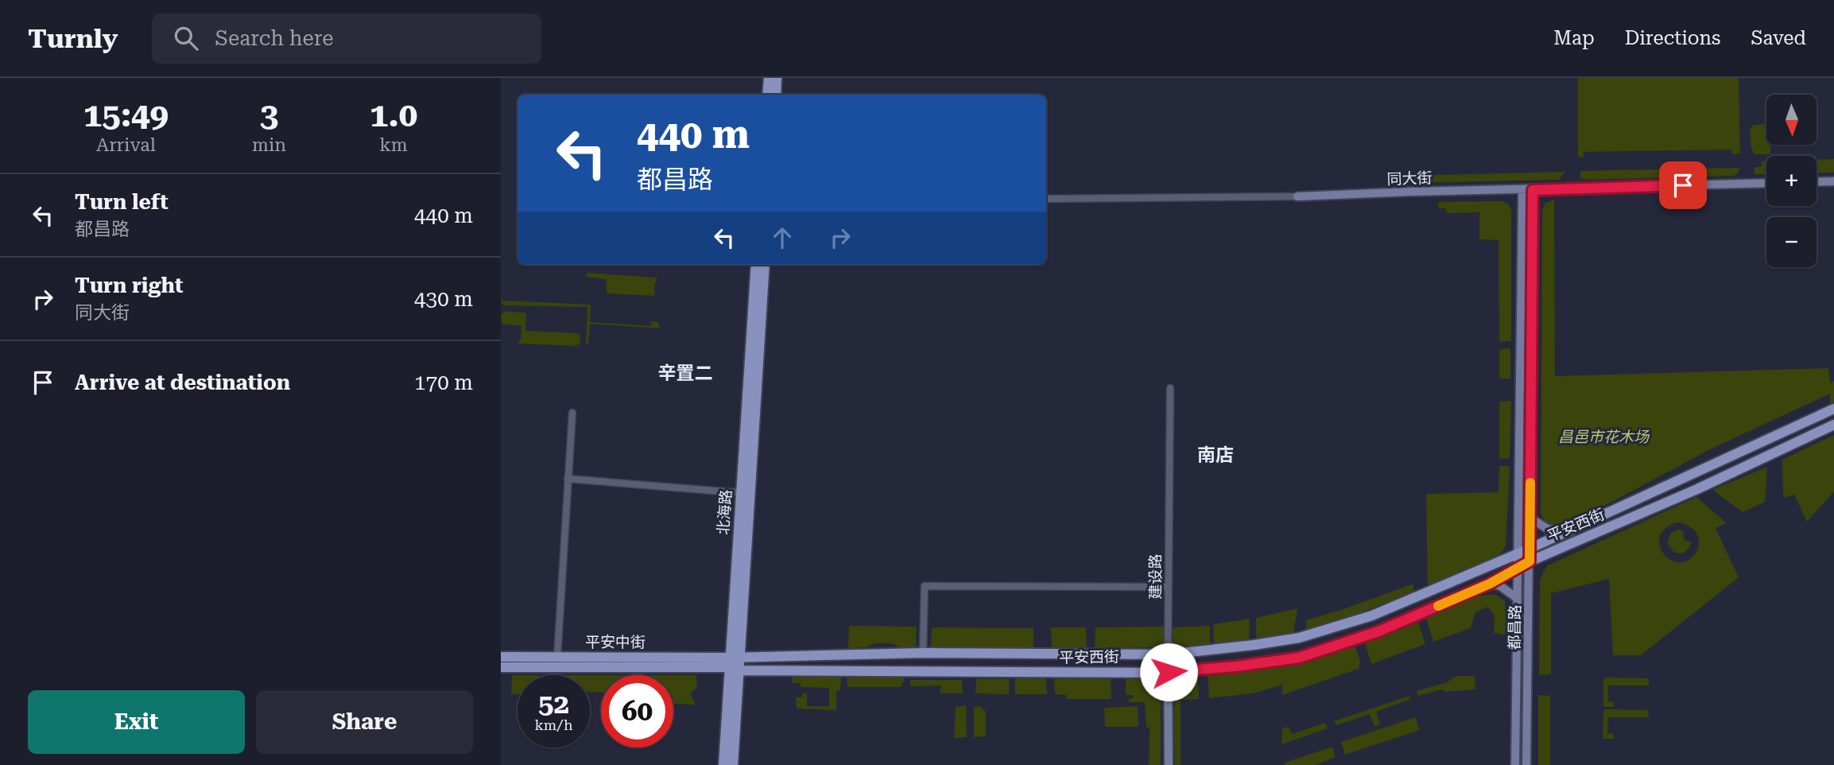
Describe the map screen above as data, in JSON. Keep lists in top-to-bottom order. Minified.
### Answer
{"streets":{"main road":["北海路","平安西街","平安中街"],"street":["同大街","建设路","都昌路"]},"crossings":[["同大街","都昌路"],["北海路","平安西街"],["北海路","平安中街"],["平安西街","建设路"],["平安西街","都昌路"],["平安西街","平安中街"]],"districts":["辛置二","南店"],"parks":["昌邑市花木场"],"north":"bottom","page":{"header":"Turnly","search":"Search here","nav":["Map","Directions","Saved"],"eta":["15:49","Arrival","3","min","1.0","km"],"map_buttons":["+","−"],"turn":["440 m","都昌路"],"list":[{"name":"Turn left","note":"都昌路","value":"440 m"},{"name":"Turn right","note":"同大街","value":"430 m"},{"name":"Arrive at destination","value":"170 m"}],"speed":"52 km/h","limit":"60","buttons":["Exit","Share"]}}
